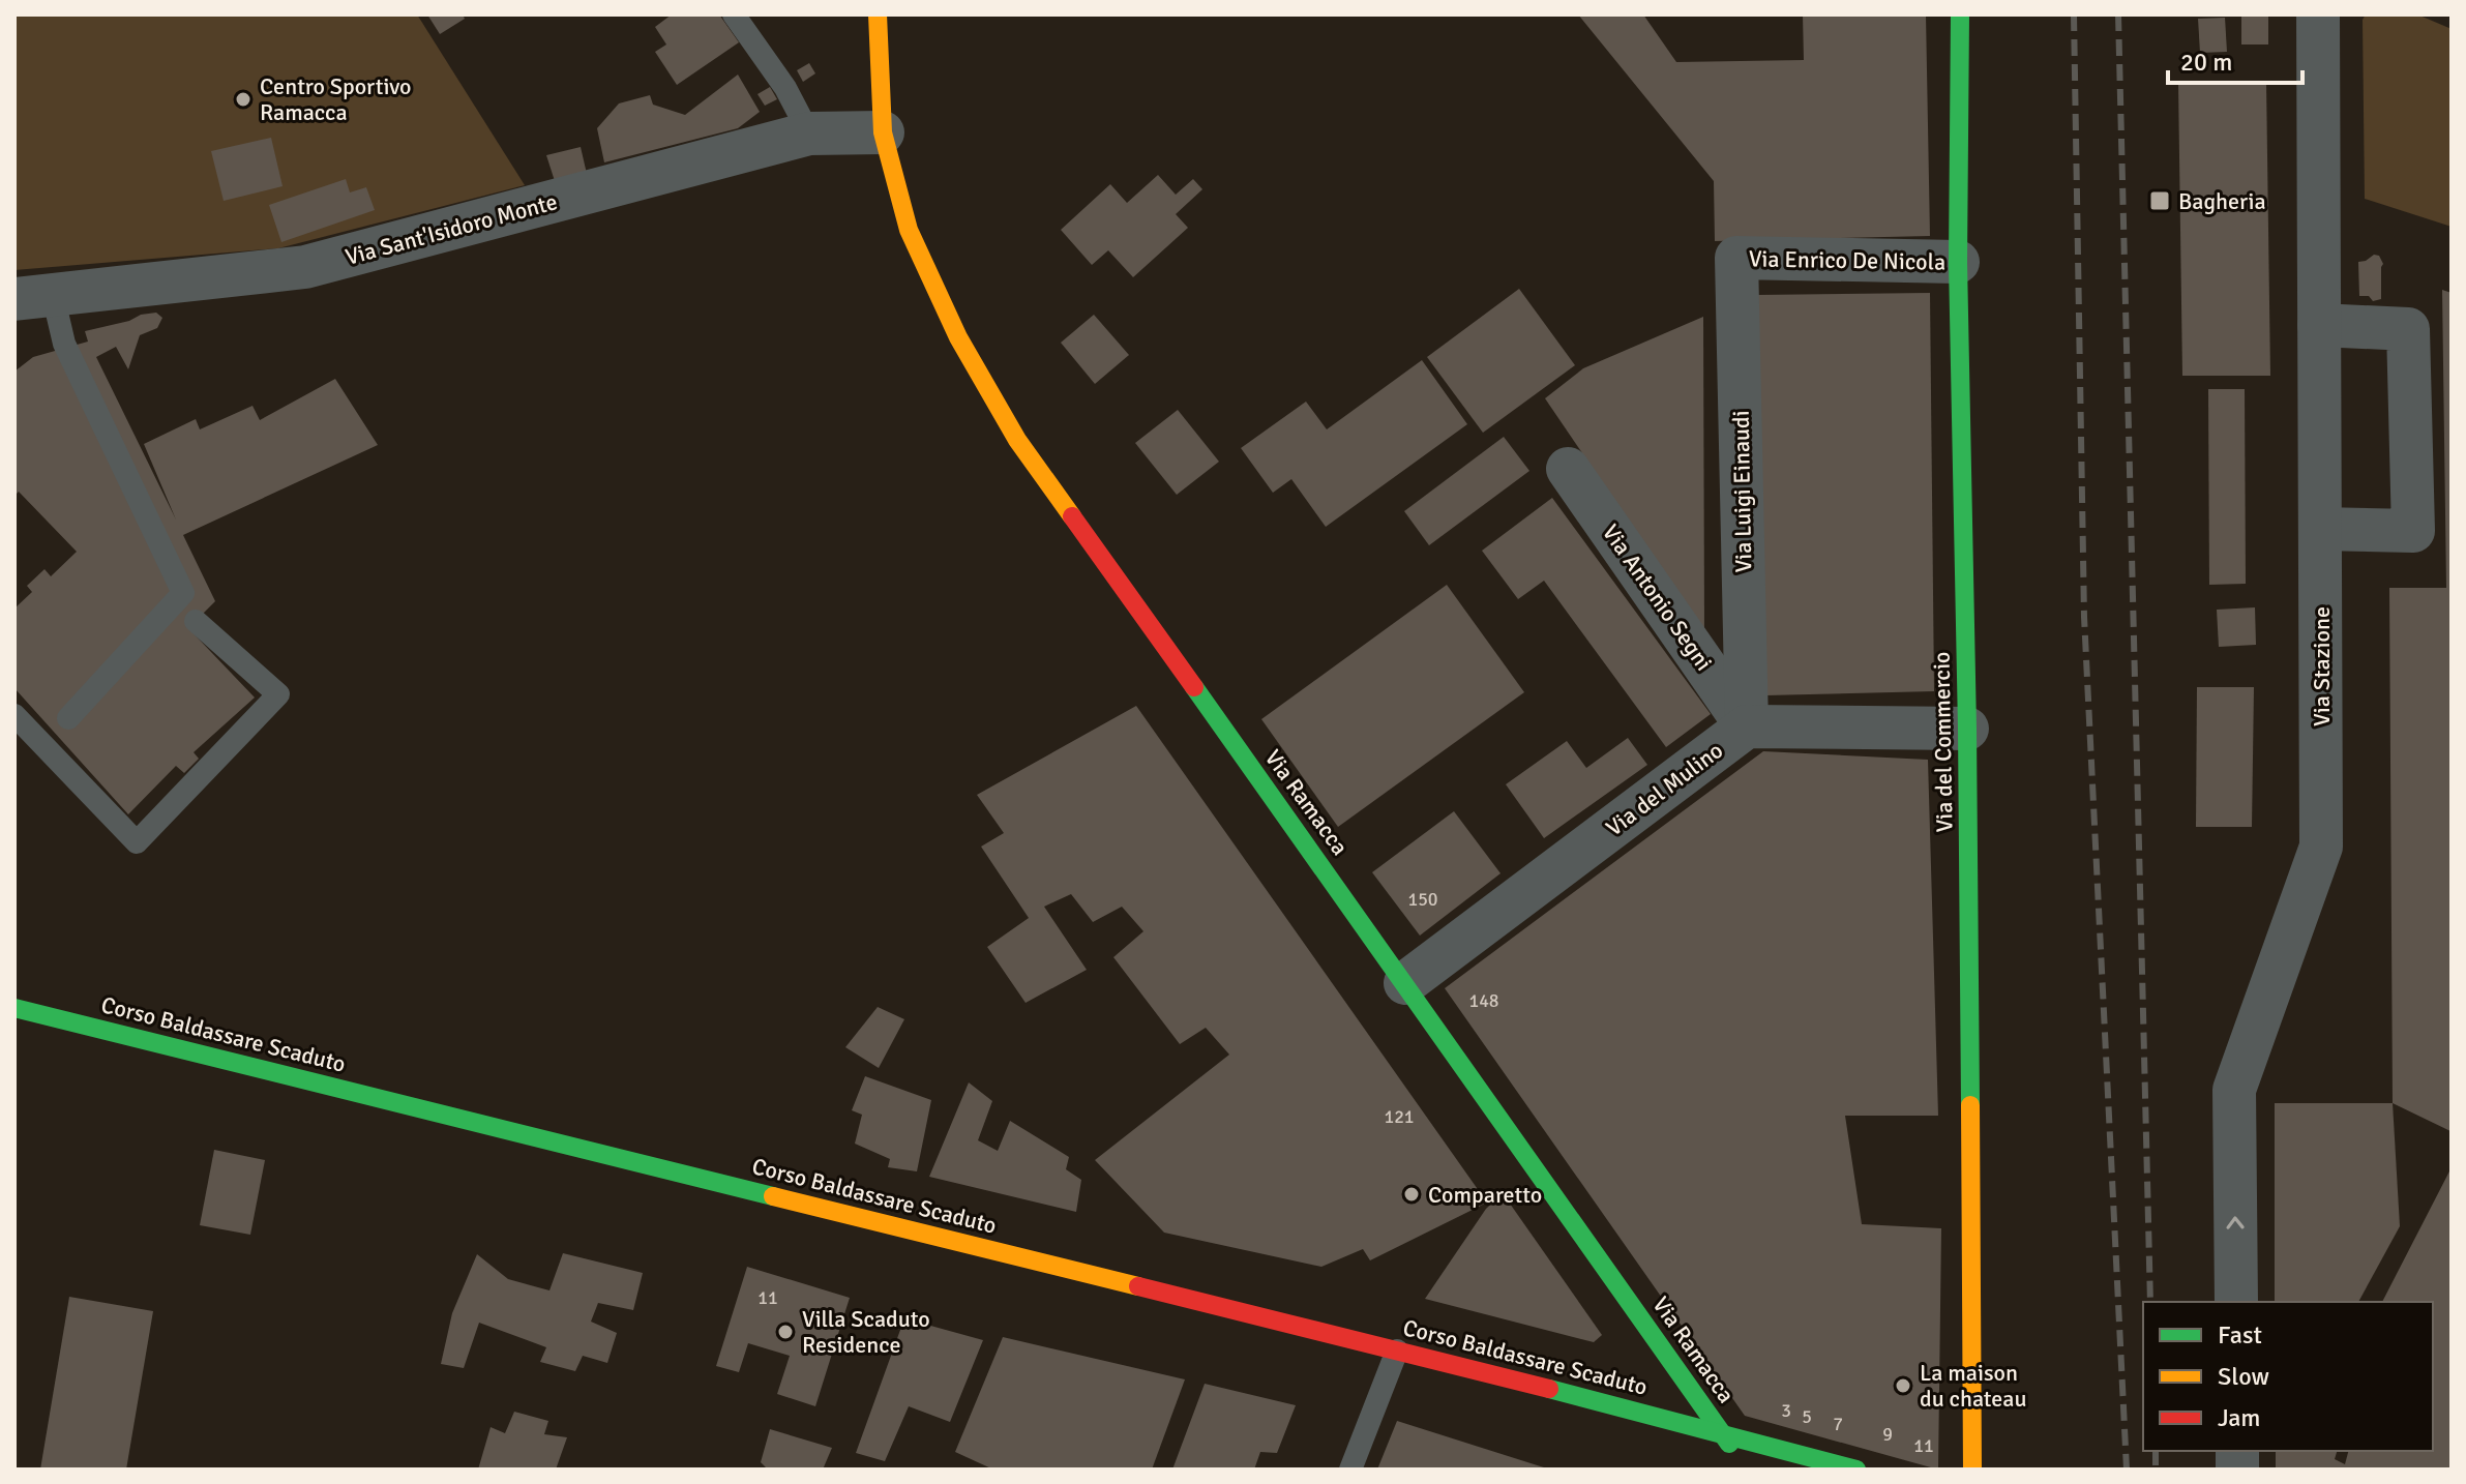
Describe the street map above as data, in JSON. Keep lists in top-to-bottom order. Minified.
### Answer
{"streets":{"street":["Via Sant'Isidoro Monte","Via Enrico De Nicola","Via Luigi Einaudi","Via Antonio Segni","Via Stazione","Via del Commercio","Via del Mulino","Via Ramacca","Corso Baldassare Scaduto"]},"crossings":[["Via Sant'Isidoro Monte","Via Ramacca"],["Via Enrico De Nicola","Via Luigi Einaudi"],["Via Enrico De Nicola","Via del Commercio"],["Via Luigi Einaudi","Via Antonio Segni"],["Via Luigi Einaudi","Via del Mulino"],["Via Antonio Segni","Via del Mulino"],["Via del Mulino","Via Ramacca"],["Via Ramacca","Corso Baldassare Scaduto"]],"one_way":["Via Stazione"],"places":{"other":["Centro Sportivo Ramacca","Comparetto","Villa Scaduto Residence","La maison du chateau"],"transit":["Bagheria"]},"house_numbers":["150","148","121","11","3","5","7","9","11"],"legend":["Fast","Slow","Jam"],"scale_bar":"20 m"}
